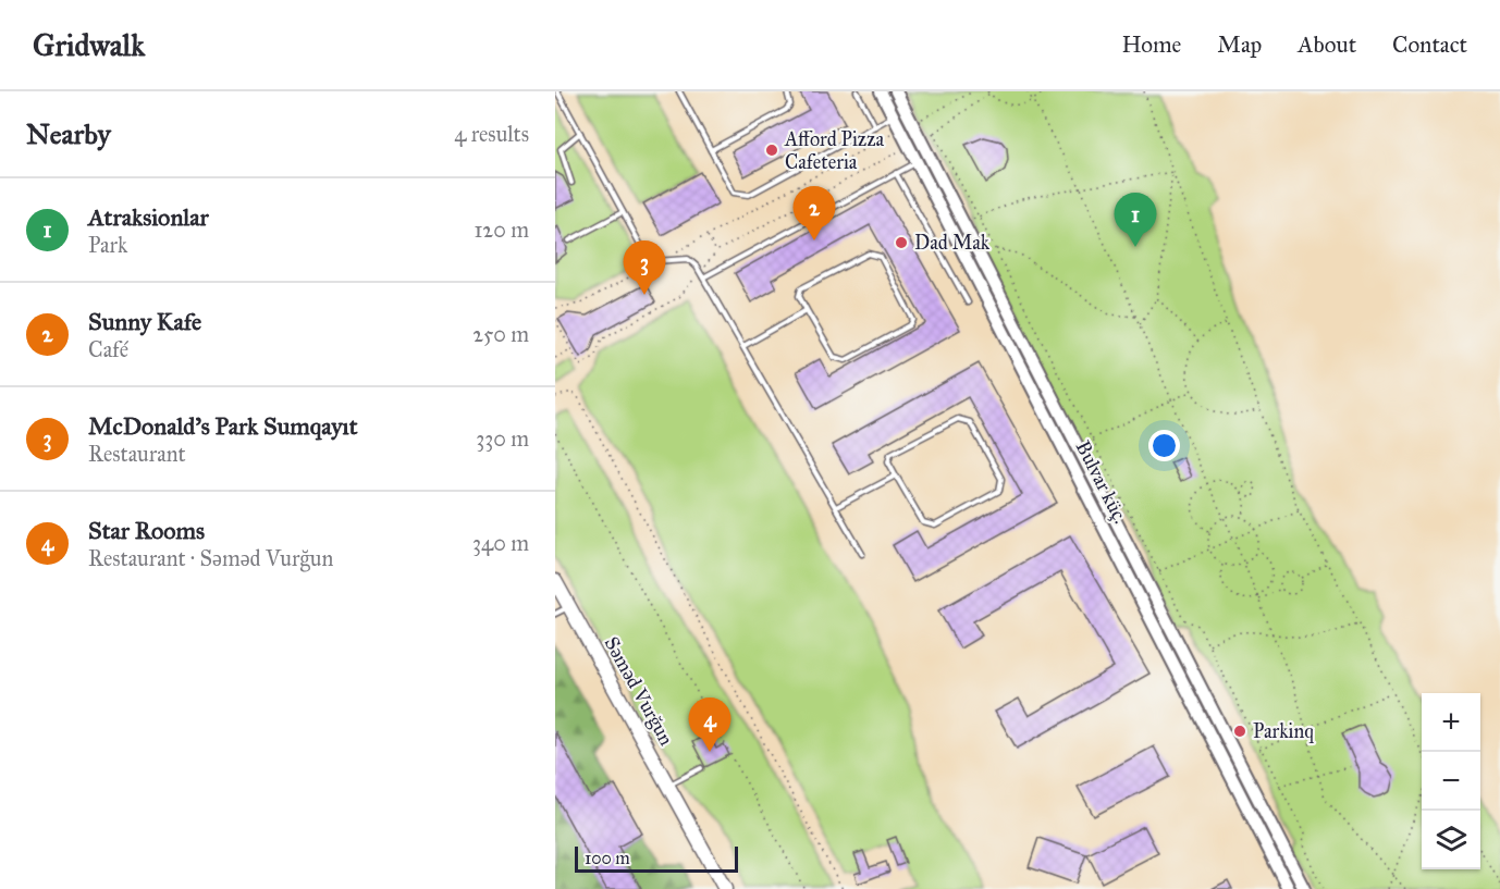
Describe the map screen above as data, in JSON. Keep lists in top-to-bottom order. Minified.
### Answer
{"streets":{"main road":["Səməd Vurğun"],"street":["Bulvar küç."]},"places":["Afford Pizza Cafeteria","Dad Mak","Parkinq"],"scale_bar":"100 m","page":{"header":"Gridwalk","nav":["Home","Map","About","Contact"],"heading":["Nearby","4 results"],"list":[{"mark":"1","name":"Atraksionlar","note":"Park","value":"120 m"},{"mark":"2","name":"Sunny Kafe","note":"Café","value":"250 m"},{"mark":"3","name":"McDonald's Park Sumqayıt","note":"Restaurant","value":"330 m"},{"mark":"4","name":"Star Rooms","note":"Restaurant · Səməd Vurğun","value":"340 m"}],"pins":["2","1","3","4"],"map_buttons":["+","−"],"scale":"100 m"}}
